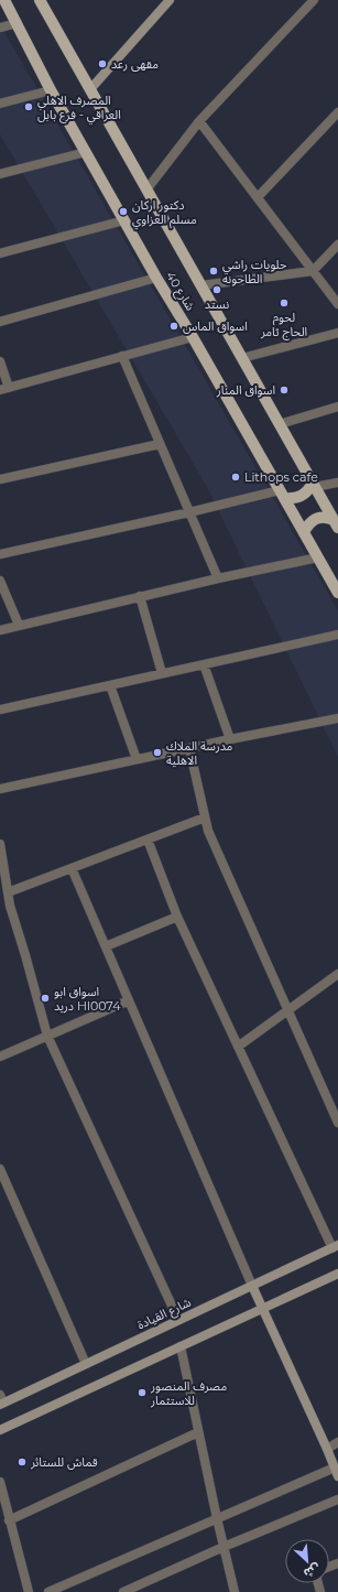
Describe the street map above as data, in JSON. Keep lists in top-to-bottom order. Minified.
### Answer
{"streets":{"main road":["شارع 40"],"street":["شارع القيادة"]},"places":["مقهى رعد","المصرف الاهلي العراقي - فرع بابل","دكتور اركان مسلم العزاوي","حلويات راشي الطاحونه","نستد","لحوم الحاج ثامر","اسواق الماس","اسواق المنار","Lithops cafe","مدرسة الملاك الاهلية","اسواق ابو دريد Hl0074","مصرف المنصور للاستثمار","قماش للستائر"],"north":"bottom right"}
